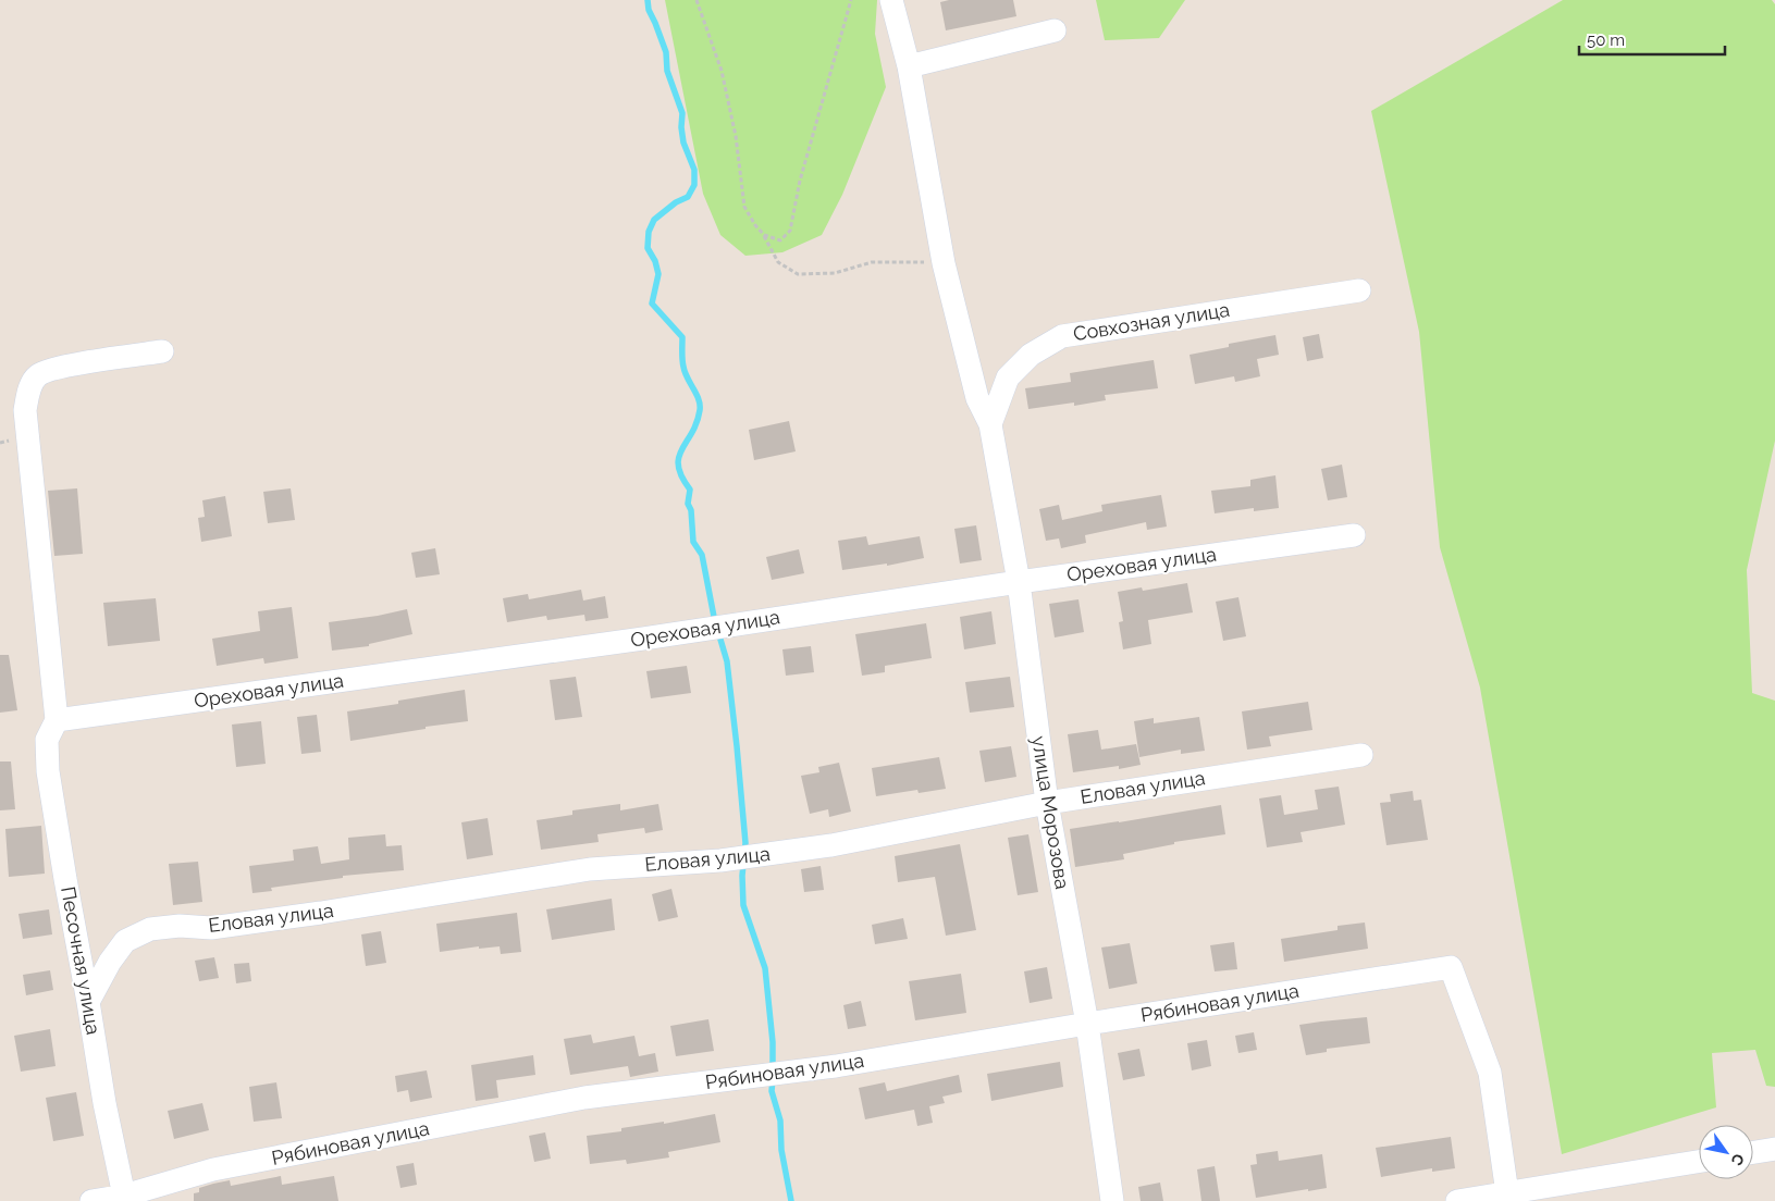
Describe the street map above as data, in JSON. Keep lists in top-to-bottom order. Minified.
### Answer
{"streets":{"street":["Совхозная улица","Ореховая улица","Еловая улица","улица Морозова","Песочная улица","Рябиновая улица"]},"crossings":[["Совхозная улица","улица Морозова"],["Ореховая улица","улица Морозова"],["Ореховая улица","Песочная улица"],["Еловая улица","улица Морозова"],["Еловая улица","Песочная улица"],["улица Морозова","Рябиновая улица"],["Песочная улица","Рябиновая улица"]],"scale_bar":"50 m","north":"bottom right"}
